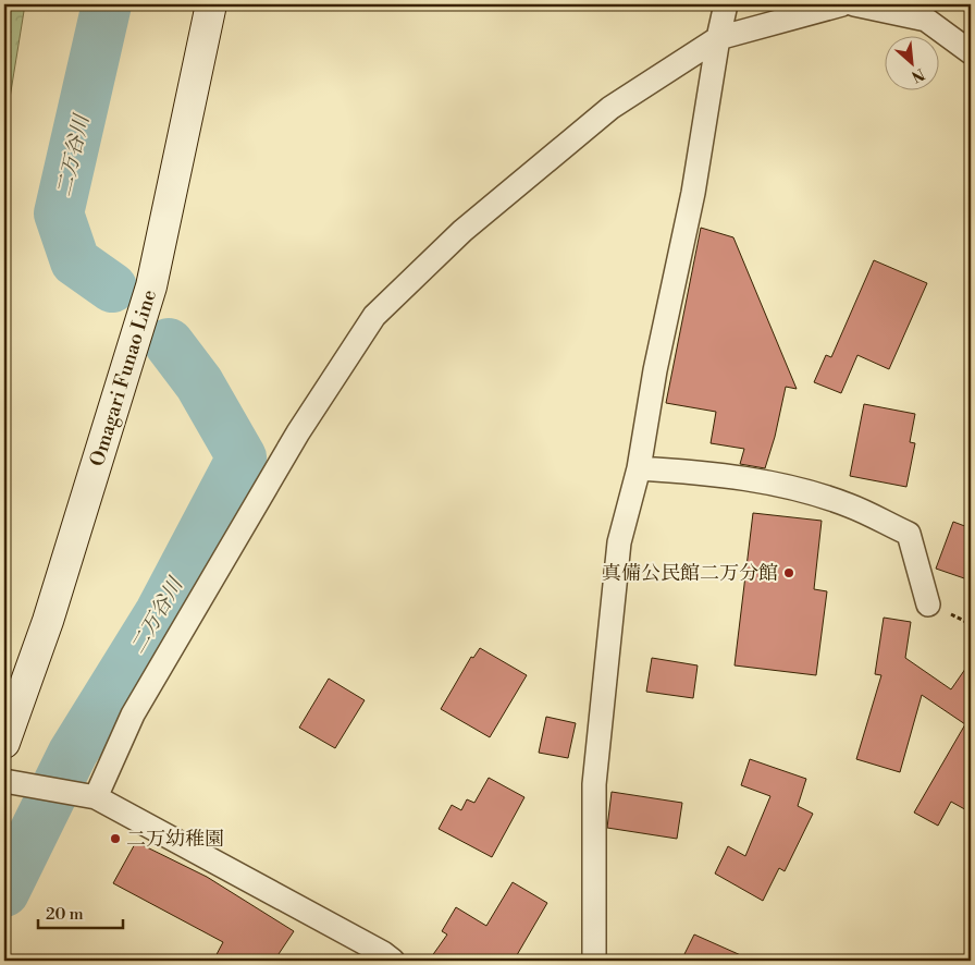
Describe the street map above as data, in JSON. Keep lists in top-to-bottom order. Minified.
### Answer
{"streets":{"main road":["Omagari Funao Line"]},"water":["二万谷川"],"places":["真備公民館二万分館","二万幼稚園"],"scale_bar":"20 m","north":"bottom right"}
